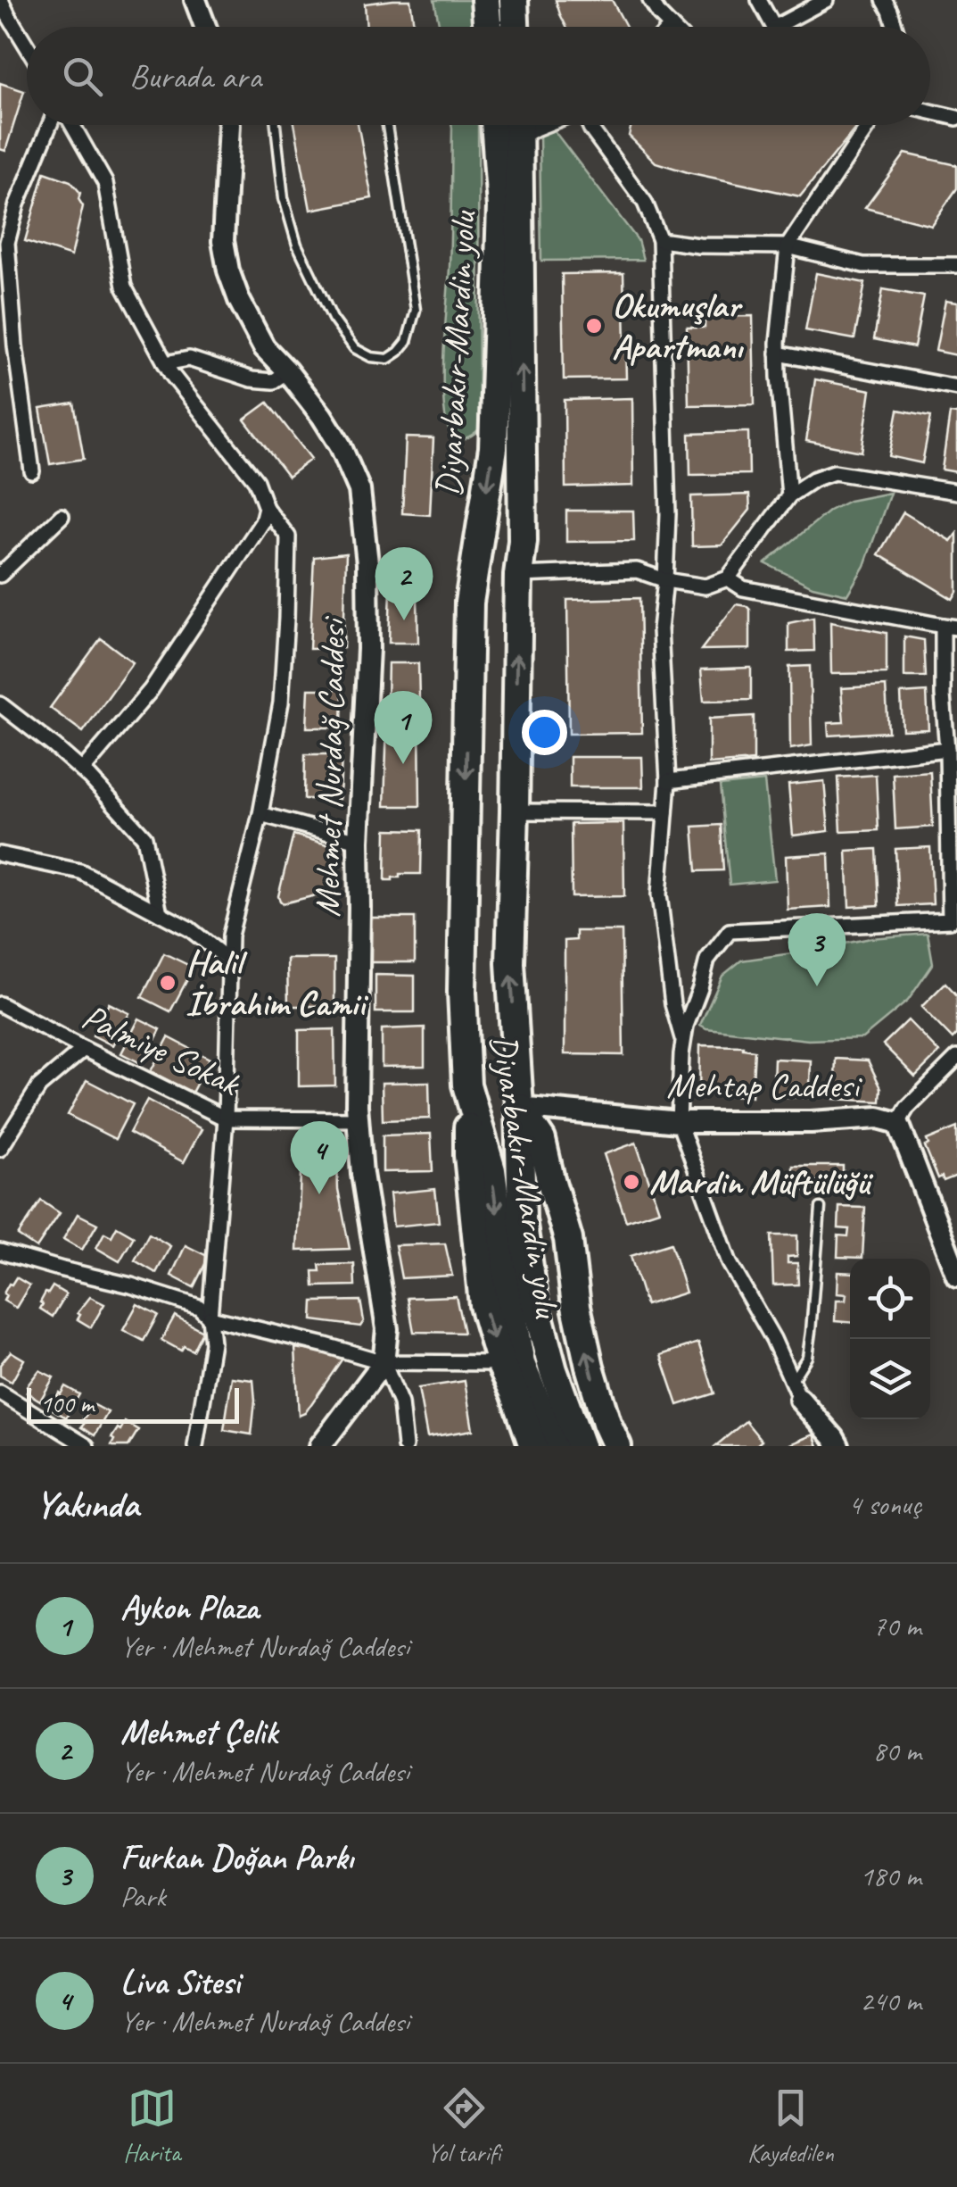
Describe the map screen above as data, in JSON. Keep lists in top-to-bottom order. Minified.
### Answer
{"streets":{"highway":["Diyarbakır-Mardin yolu"],"street":["Mehmet Nurdağ Caddesi","Palmiye Sokak","Mehtap Caddesi"]},"crossings":[["Diyarbakır-Mardin yolu","Mehtap Caddesi"],["Mehmet Nurdağ Caddesi","Palmiye Sokak"]],"places":["Okumuşlar Apartmanı","Halil İbrahim Camii","Mardin Müftülüğü"],"scale_bar":"100 m","page":{"search":"Burada ara","pins":["2","1","3","4"],"scale":"100 m","heading":["Yakında","4 sonuç"],"list":[{"mark":"1","name":"Aykon Plaza","note":"Yer · Mehmet Nurdağ Caddesi","value":"70 m"},{"mark":"2","name":"Mehmet Çelik","note":"Yer · Mehmet Nurdağ Caddesi","value":"80 m"},{"mark":"3","name":"Furkan Doğan Parkı","note":"Park","value":"180 m"},{"mark":"4","name":"Liva Sitesi","note":"Yer · Mehmet Nurdağ Caddesi","value":"240 m"}],"nav":["Harita","Yol tarifi","Kaydedilen"]}}
